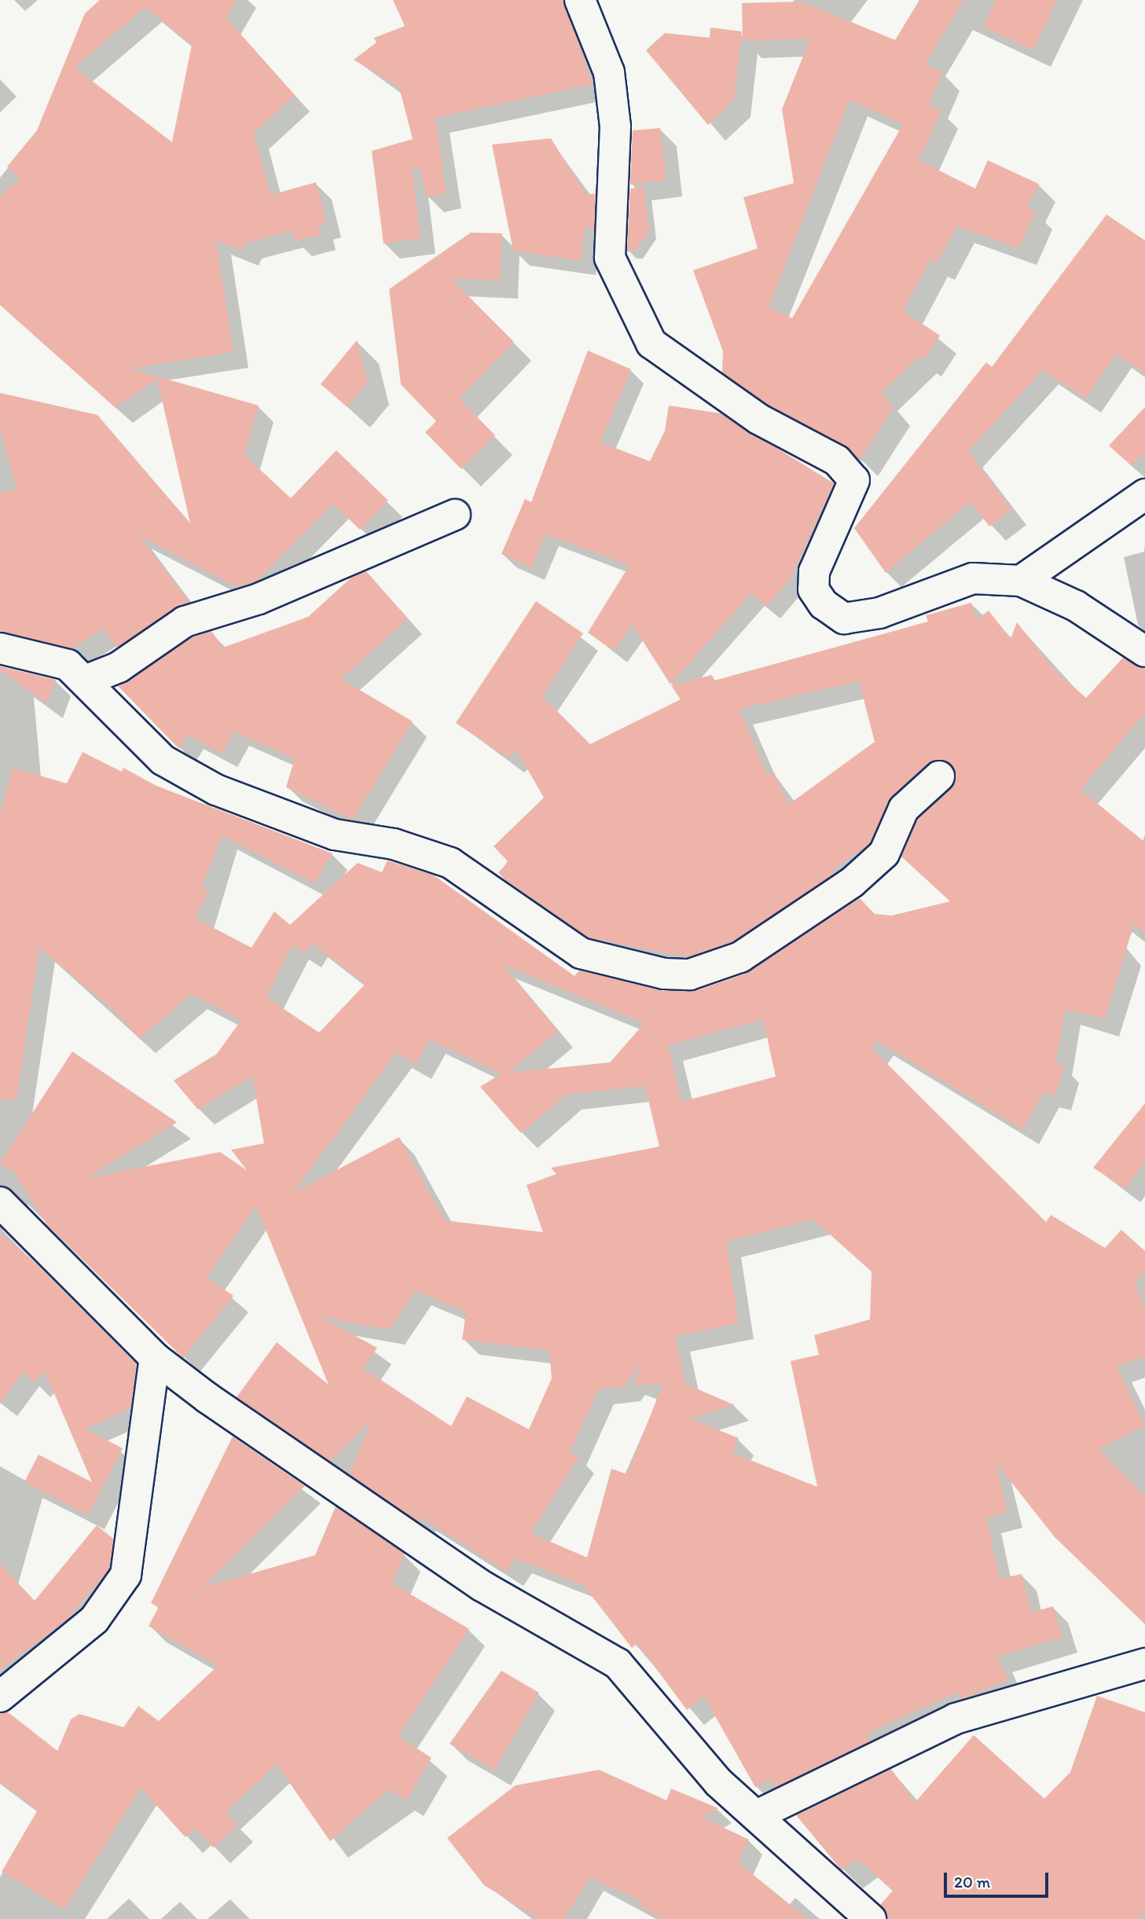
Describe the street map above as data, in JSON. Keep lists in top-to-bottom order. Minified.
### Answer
{"scale_bar":"20 m"}
